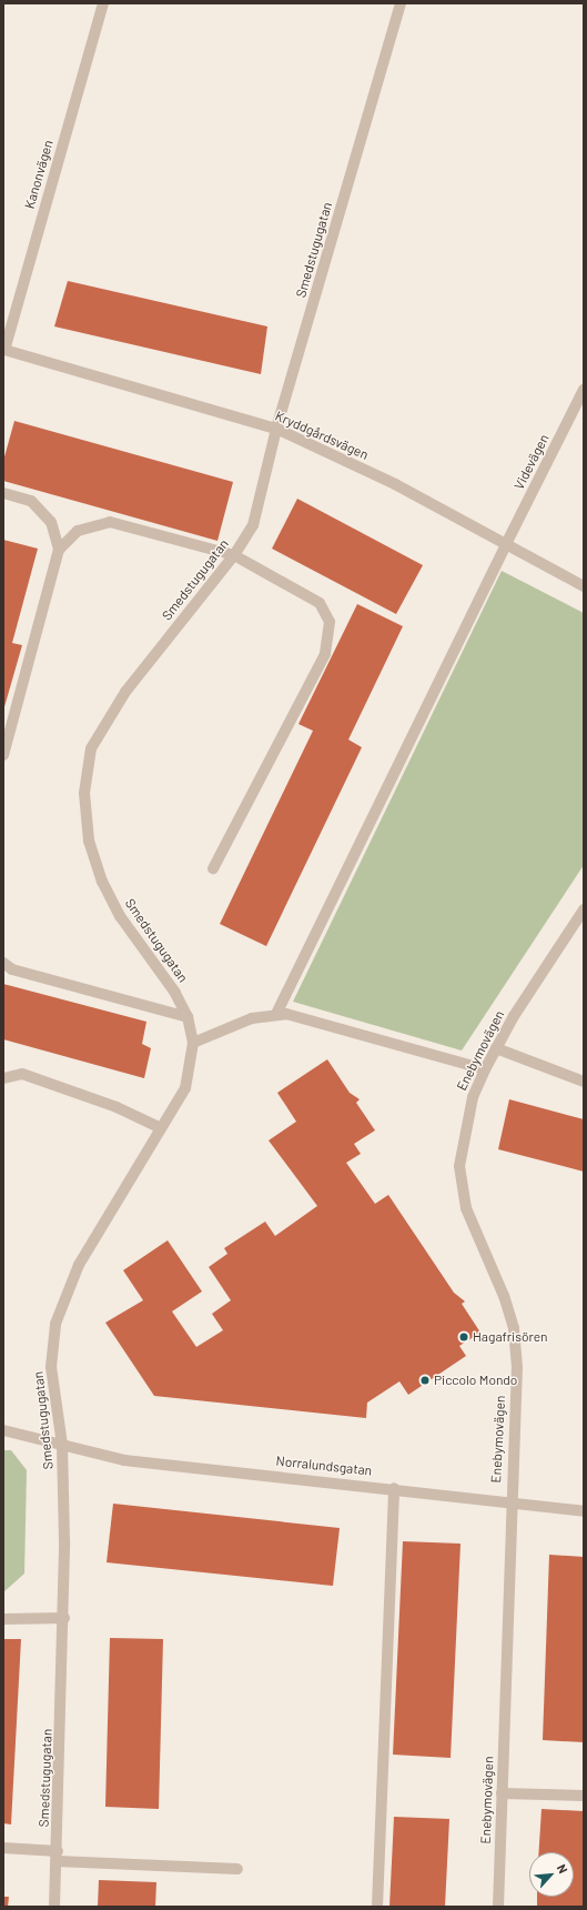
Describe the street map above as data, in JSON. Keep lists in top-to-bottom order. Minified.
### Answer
{"streets":{"street":["Kanonvägen","Smedstugugatan","Kryddgårdsvägen","Videvägen","Enebymovägen","Norralundsgatan"]},"crossings":[["Kanonvägen","Kryddgårdsvägen"],["Smedstugugatan","Kryddgårdsvägen"],["Smedstugugatan","Norralundsgatan"],["Kryddgårdsvägen","Videvägen"],["Enebymovägen","Norralundsgatan"]],"places":["Hagafrisören","Piccolo Mondo"],"north":"top right"}
